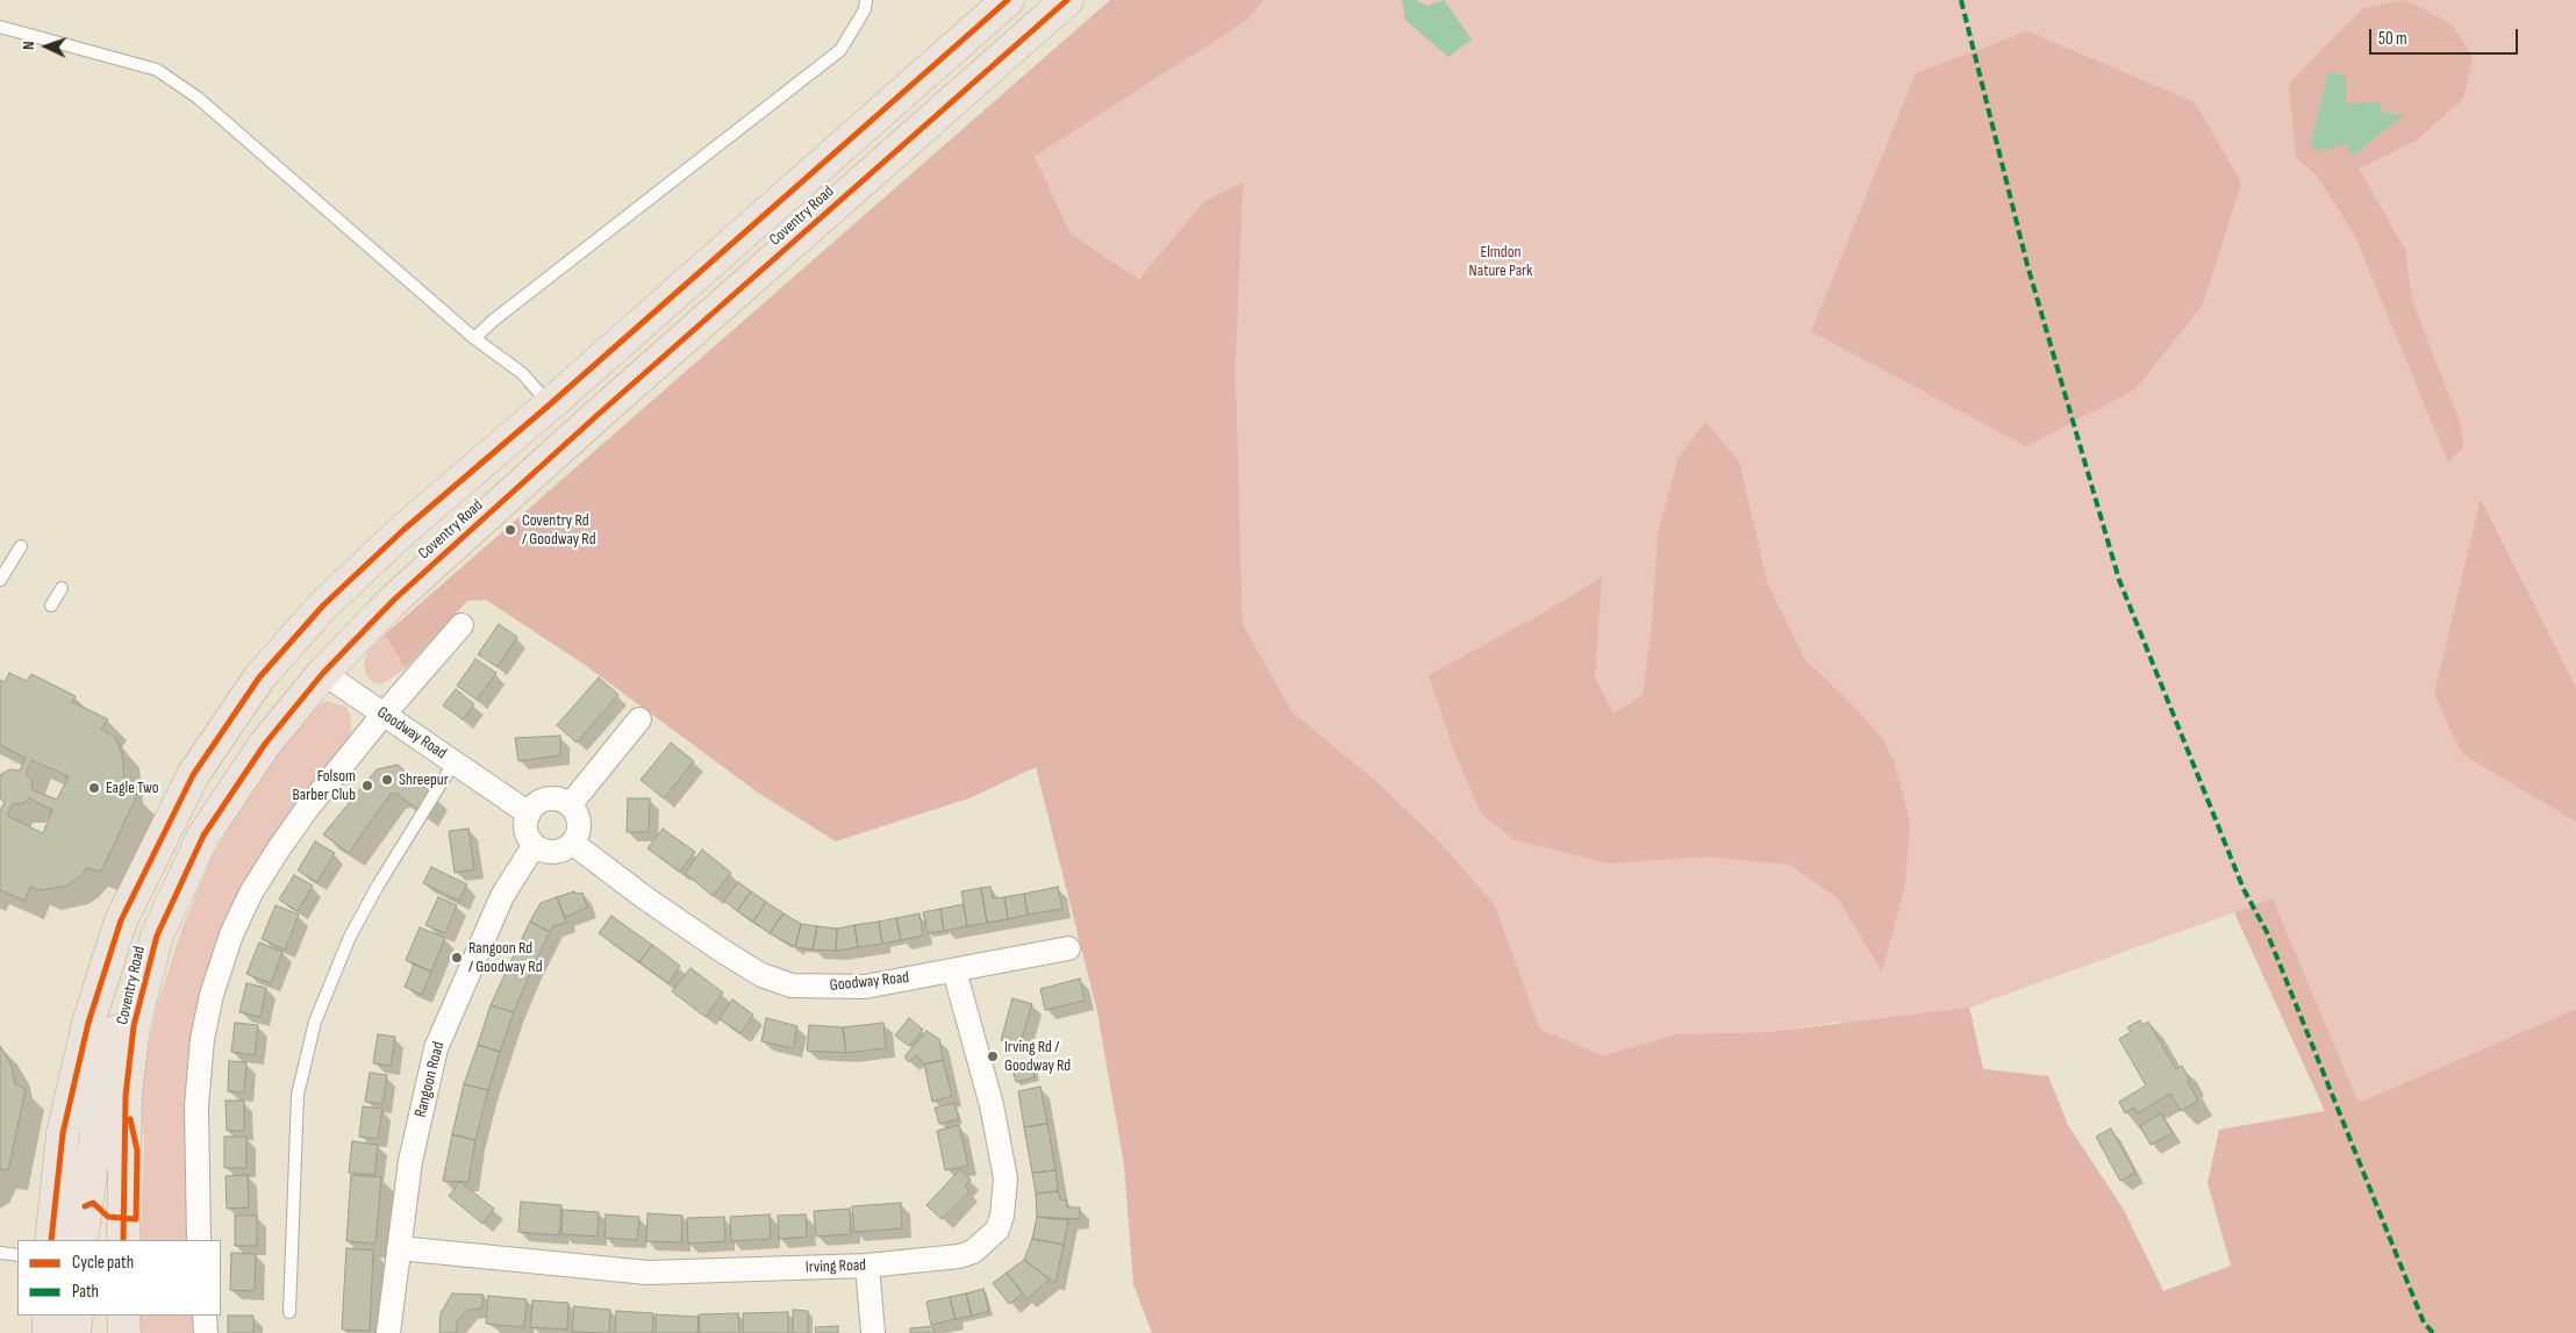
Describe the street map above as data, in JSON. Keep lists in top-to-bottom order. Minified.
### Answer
{"streets":{"highway":["Coventry Road"],"street":["Goodway Road","Rangoon Road","Irving Road"]},"crossings":[["Coventry Road","Goodway Road"],["Goodway Road","Rangoon Road"],["Goodway Road","Irving Road"],["Rangoon Road","Irving Road"]],"parks":["Elmdon Nature Park"],"places":["Coventry Rd / Goodway Rd","Shreepur","Folsom Barber Club","Eagle Two","Rangoon Rd / Goodway Rd","Irving Rd / Goodway Rd"],"legend":["Cycle path","Path"],"scale_bar":"50 m","north":"left"}
